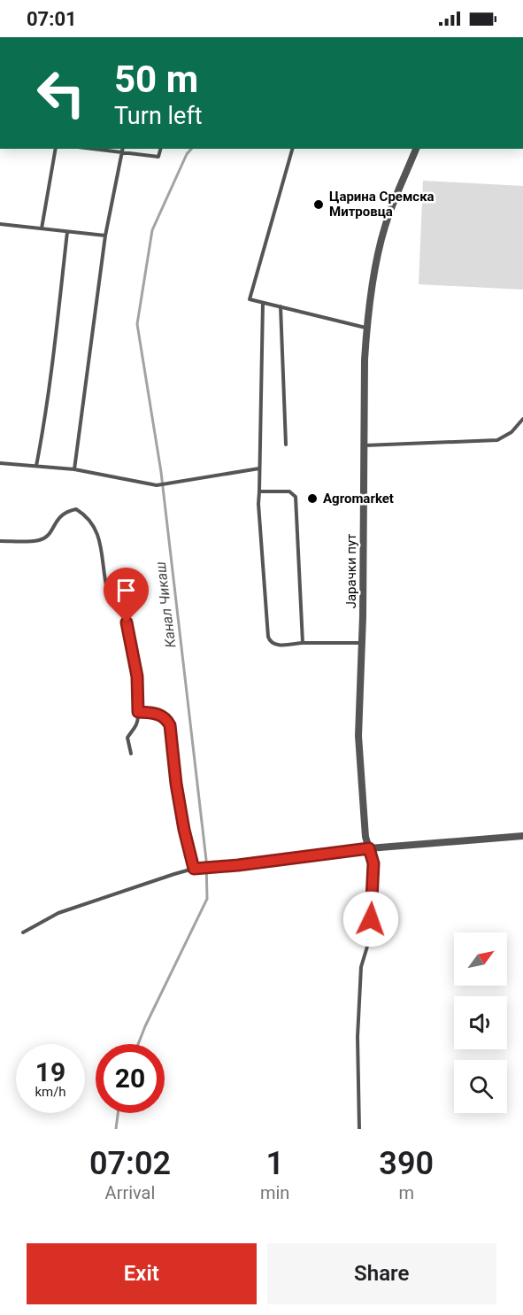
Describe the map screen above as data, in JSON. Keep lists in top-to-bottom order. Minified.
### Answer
{"streets":{"street":["Јарачки пут"]},"water":["Канал Чикаш"],"places":["Царина Сремска Митровца","Agromarket"],"north":"top right","page":{"status":"07:01","turn":["50 m","Turn left"],"speed":"19 km/h","limit":"20","eta":["07:02","Arrival","1","min","390","m"],"buttons":["Exit","Share"]}}
